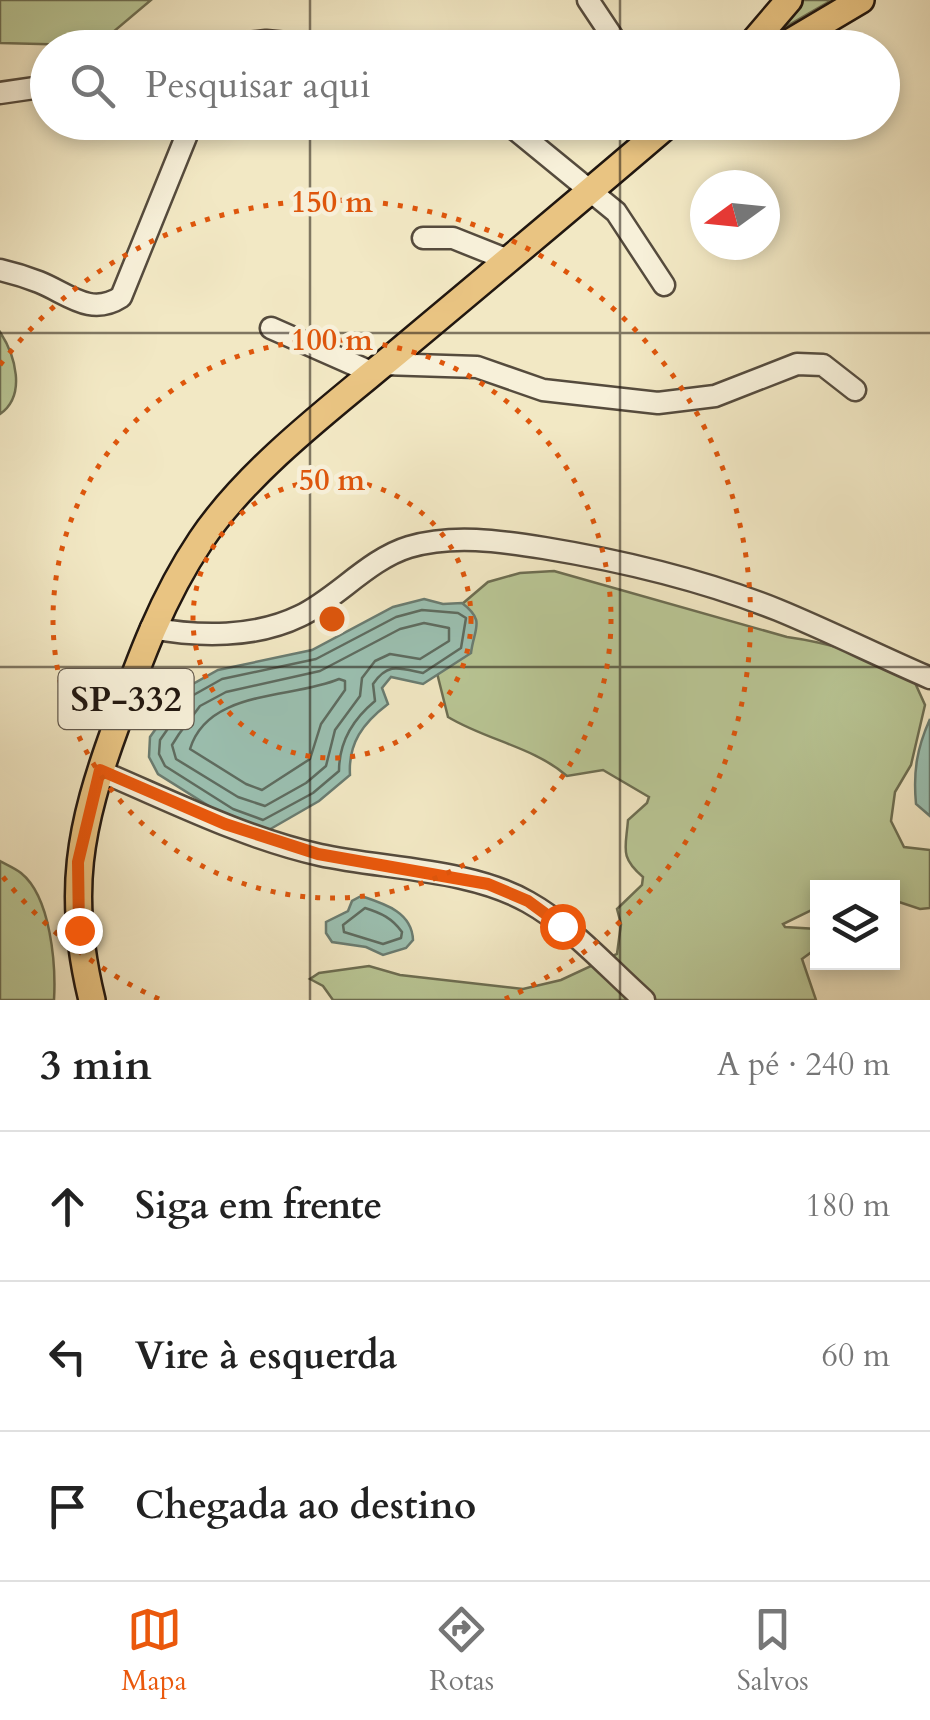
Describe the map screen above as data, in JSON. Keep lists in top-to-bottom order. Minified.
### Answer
{"streets":{"main road":["SP-332"]},"north":"left","page":{"search":"Pesquisar aqui","heading":["3 min","A pé · 240 m"],"list":[["Siga em frente","180 m"],["Vire à esquerda","60 m"],"Chegada ao destino"],"nav":["Mapa","Rotas","Salvos"]},"rings":["150 m","100 m","50 m"]}
